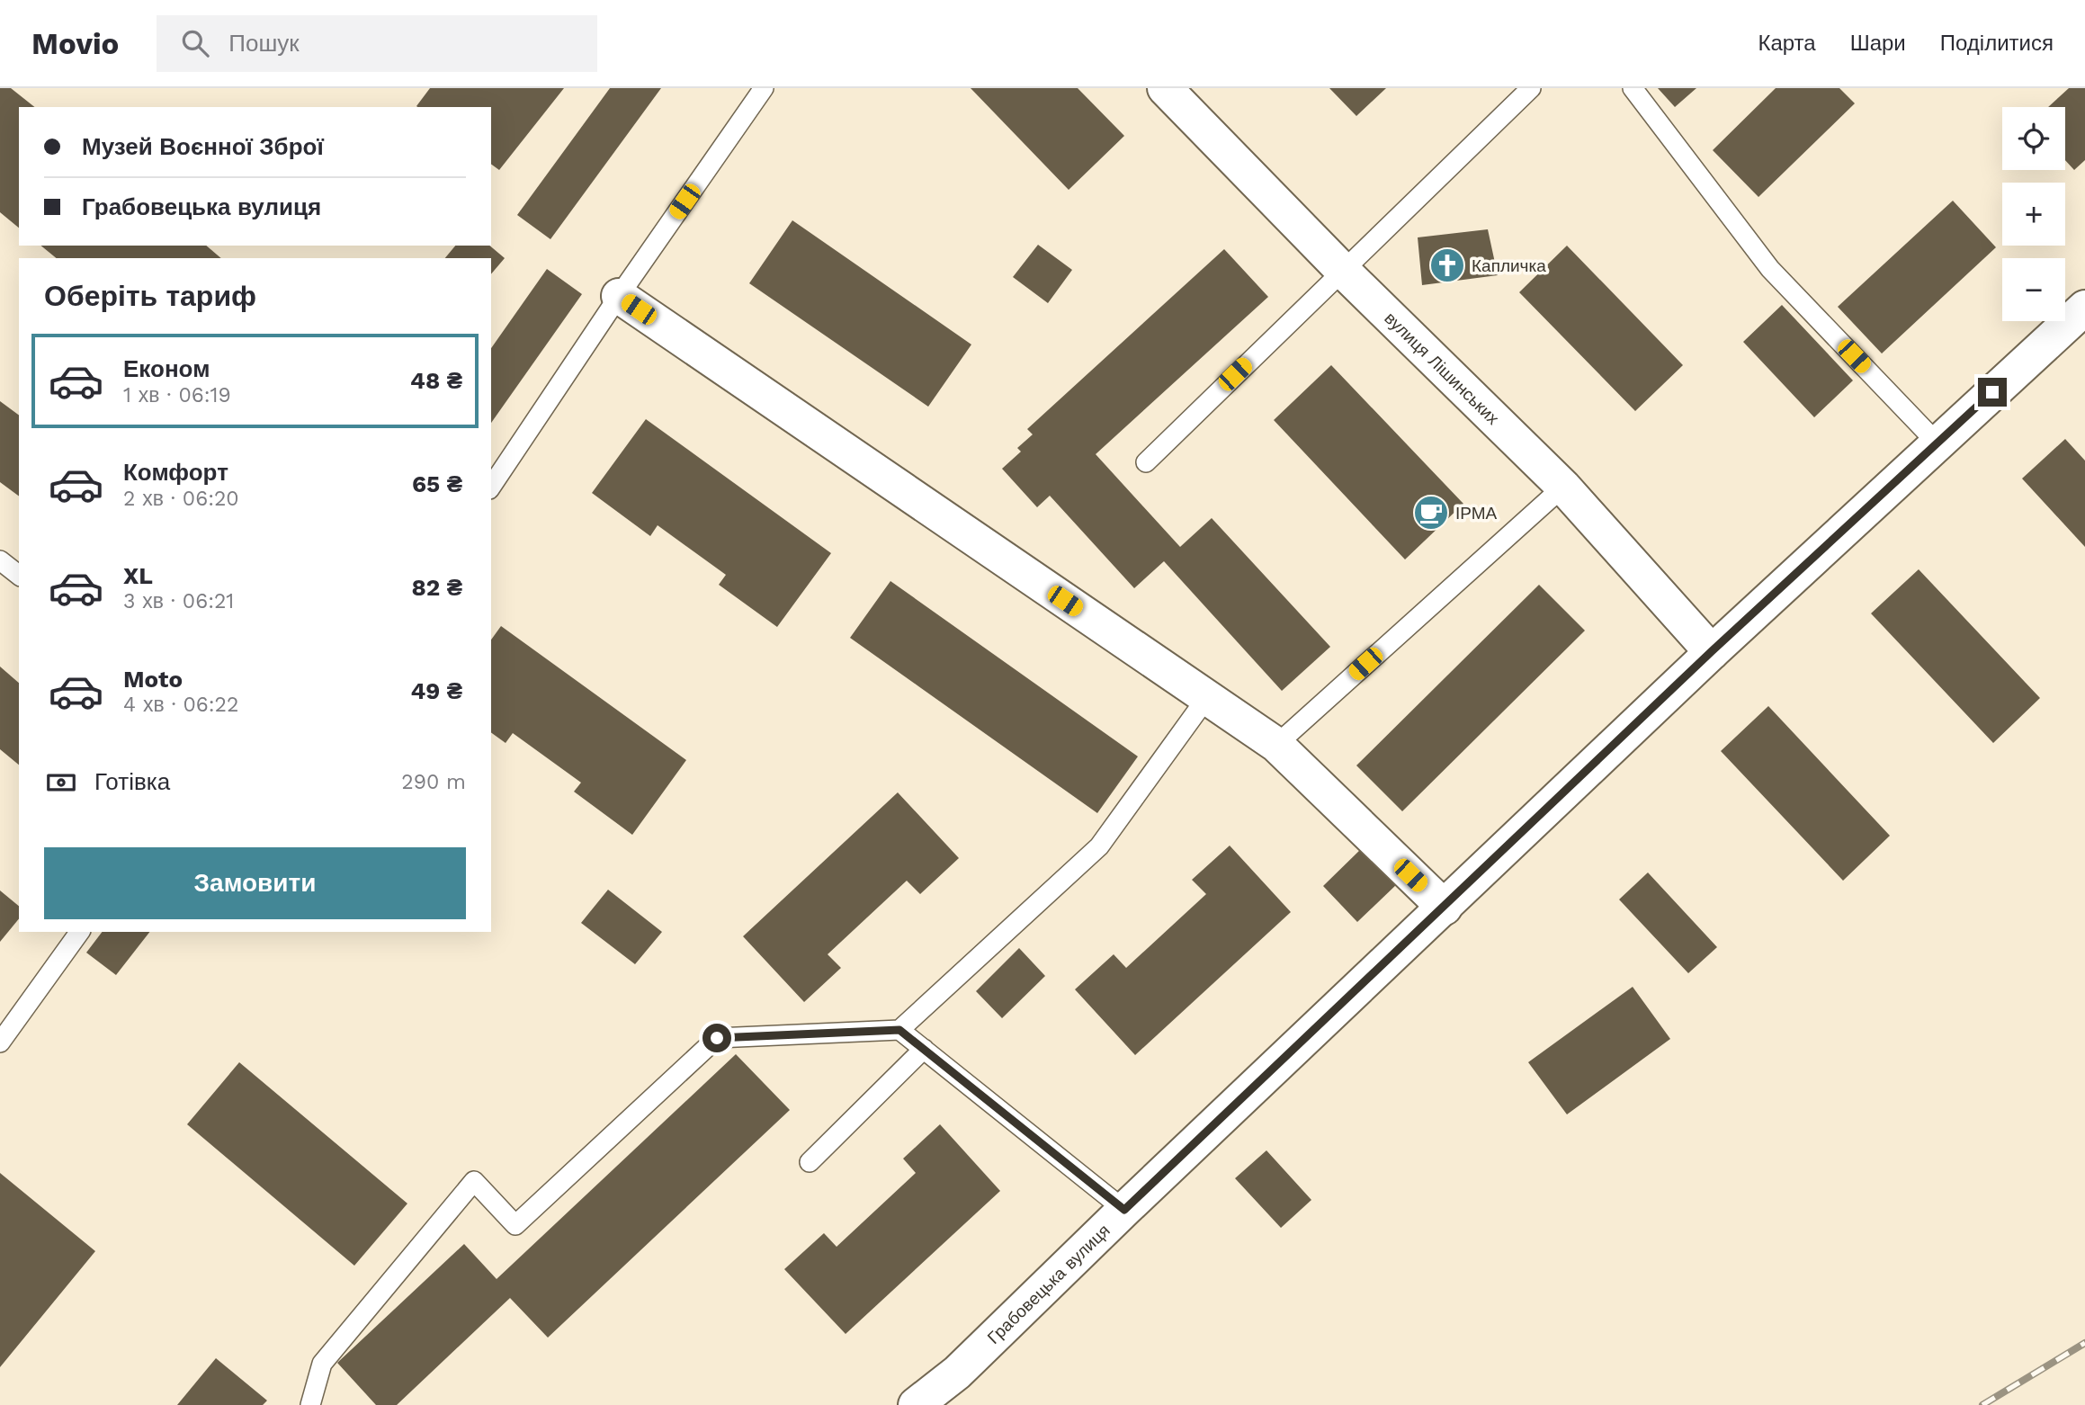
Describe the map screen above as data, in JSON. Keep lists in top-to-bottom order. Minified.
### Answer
{"streets":{"street":["вулиця Лішинських","Грабовецька вулиця"]},"crossings":[["вулиця Лішинських","Грабовецька вулиця"]],"places":{"church":["Капличка"],"cafe":["ІРМА"]},"page":{"header":"Movio","search":"Пошук","nav":["Карта","Шари","Поділитися"],"map_buttons":["+","−"],"banner":["Музей Воєнної Зброї","Грабовецька вулиця"],"heading":"Оберіть тариф","list":[{"name":"Економ","note":"1 хв · 06:19","value":"48 ₴"},{"name":"Комфорт","note":"2 хв · 06:20","value":"65 ₴"},{"name":"XL","note":"3 хв · 06:21","value":"82 ₴"},{"name":"Moto","note":"4 хв · 06:22","value":"49 ₴"}],"pay":["Готівка","290 m"],"buttons":"Замовити"}}
